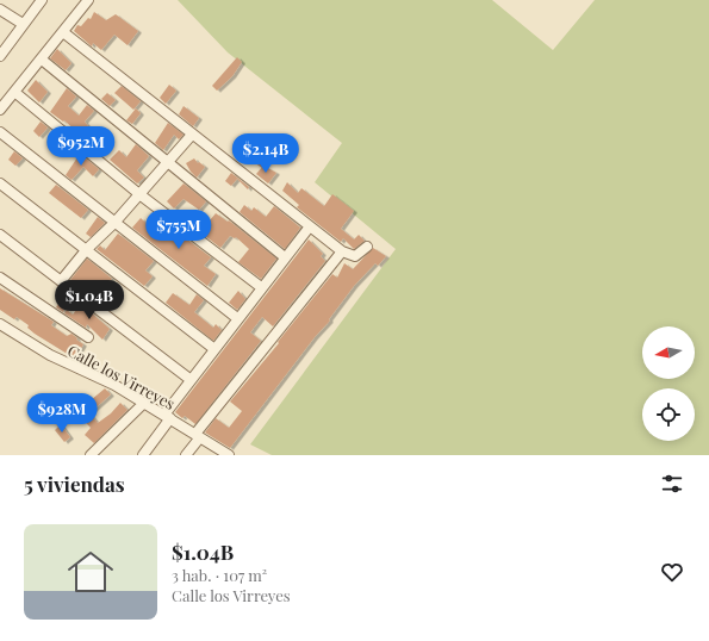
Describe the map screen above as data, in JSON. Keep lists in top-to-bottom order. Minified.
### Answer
{"streets":{"street":["Calle los Virreyes"]},"north":"left","page":{"price":["$952M","$2.14B","$755M","$1.04B","$928M"],"heading":"5 viviendas","list":[{"name":"$1.04B","note":"3 hab. · 107 m² · Calle los Virreyes"}]}}
